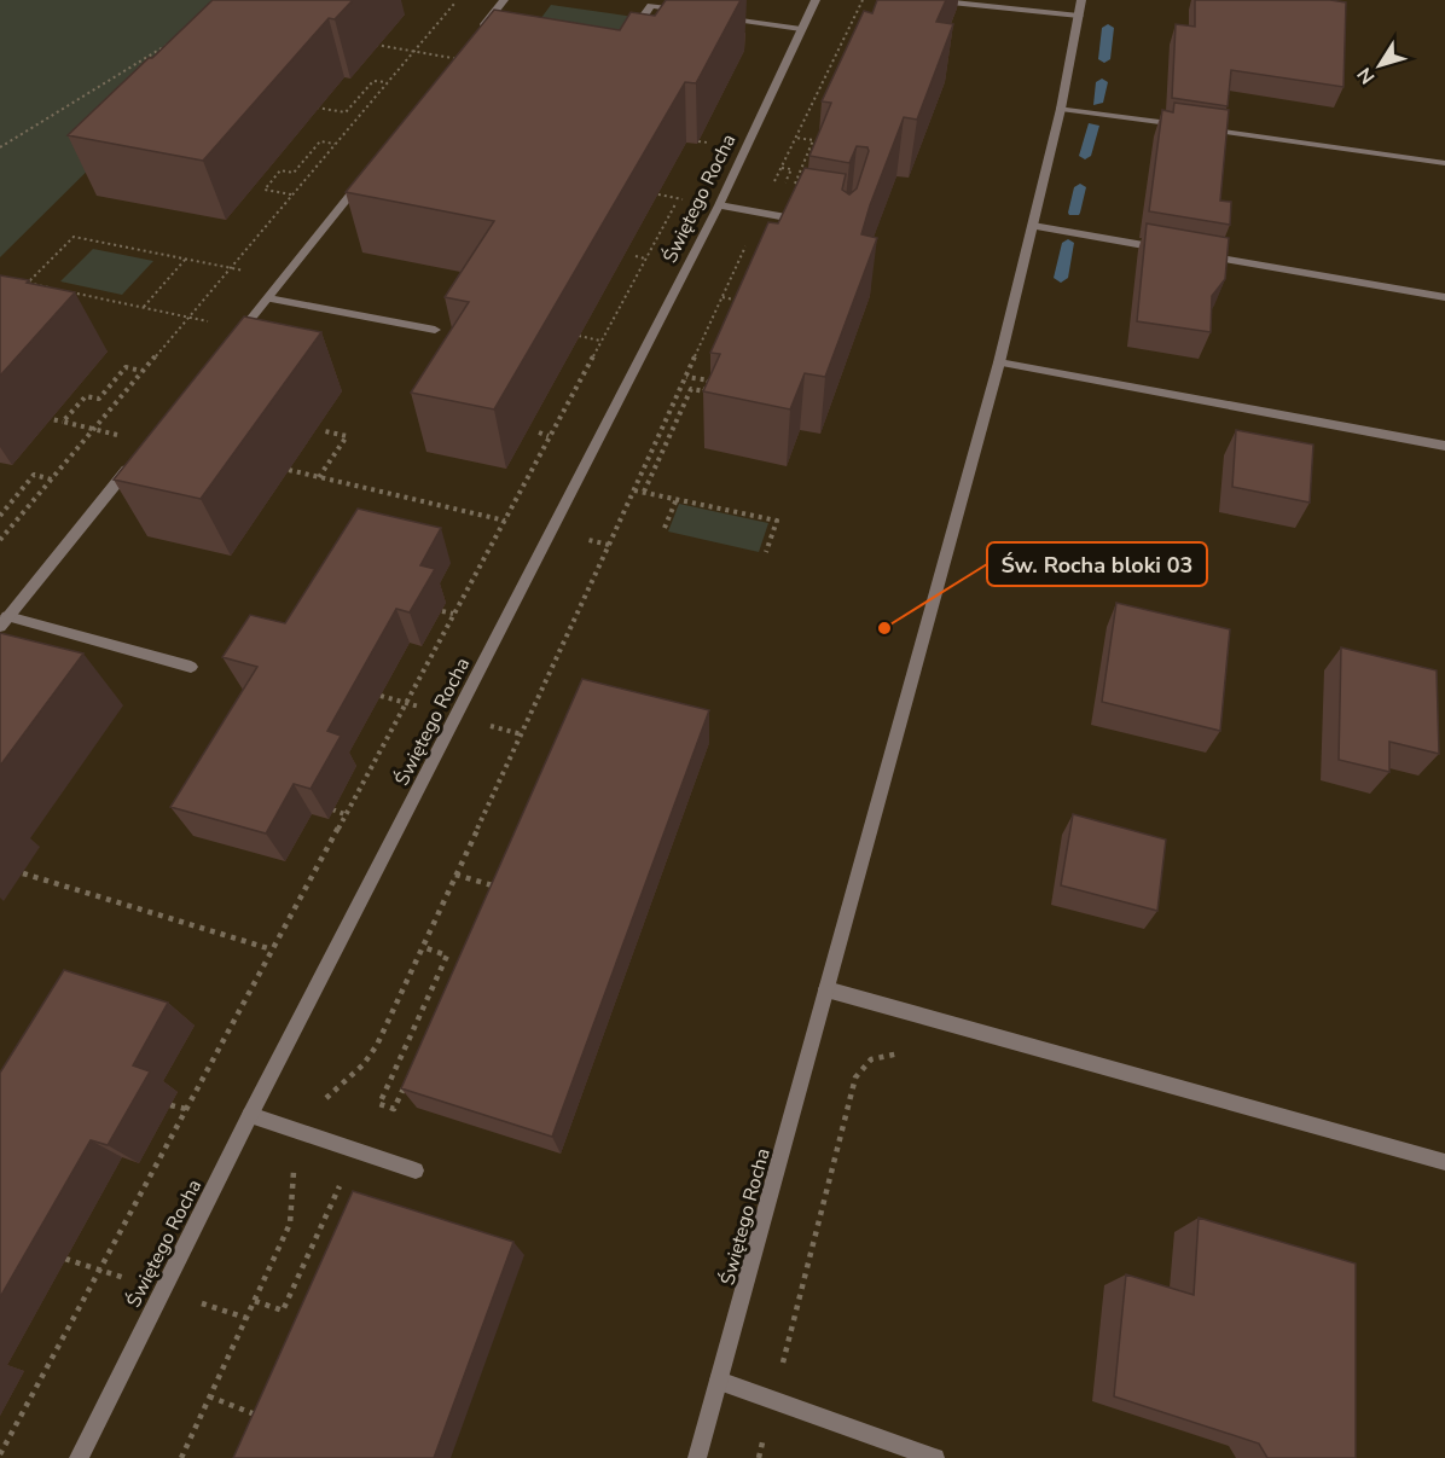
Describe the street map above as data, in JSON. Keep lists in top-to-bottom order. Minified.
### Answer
{"streets":{"street":["Świętego Rocha"]},"places":["Św. Rocha bloki 03"],"north":"bottom left"}
